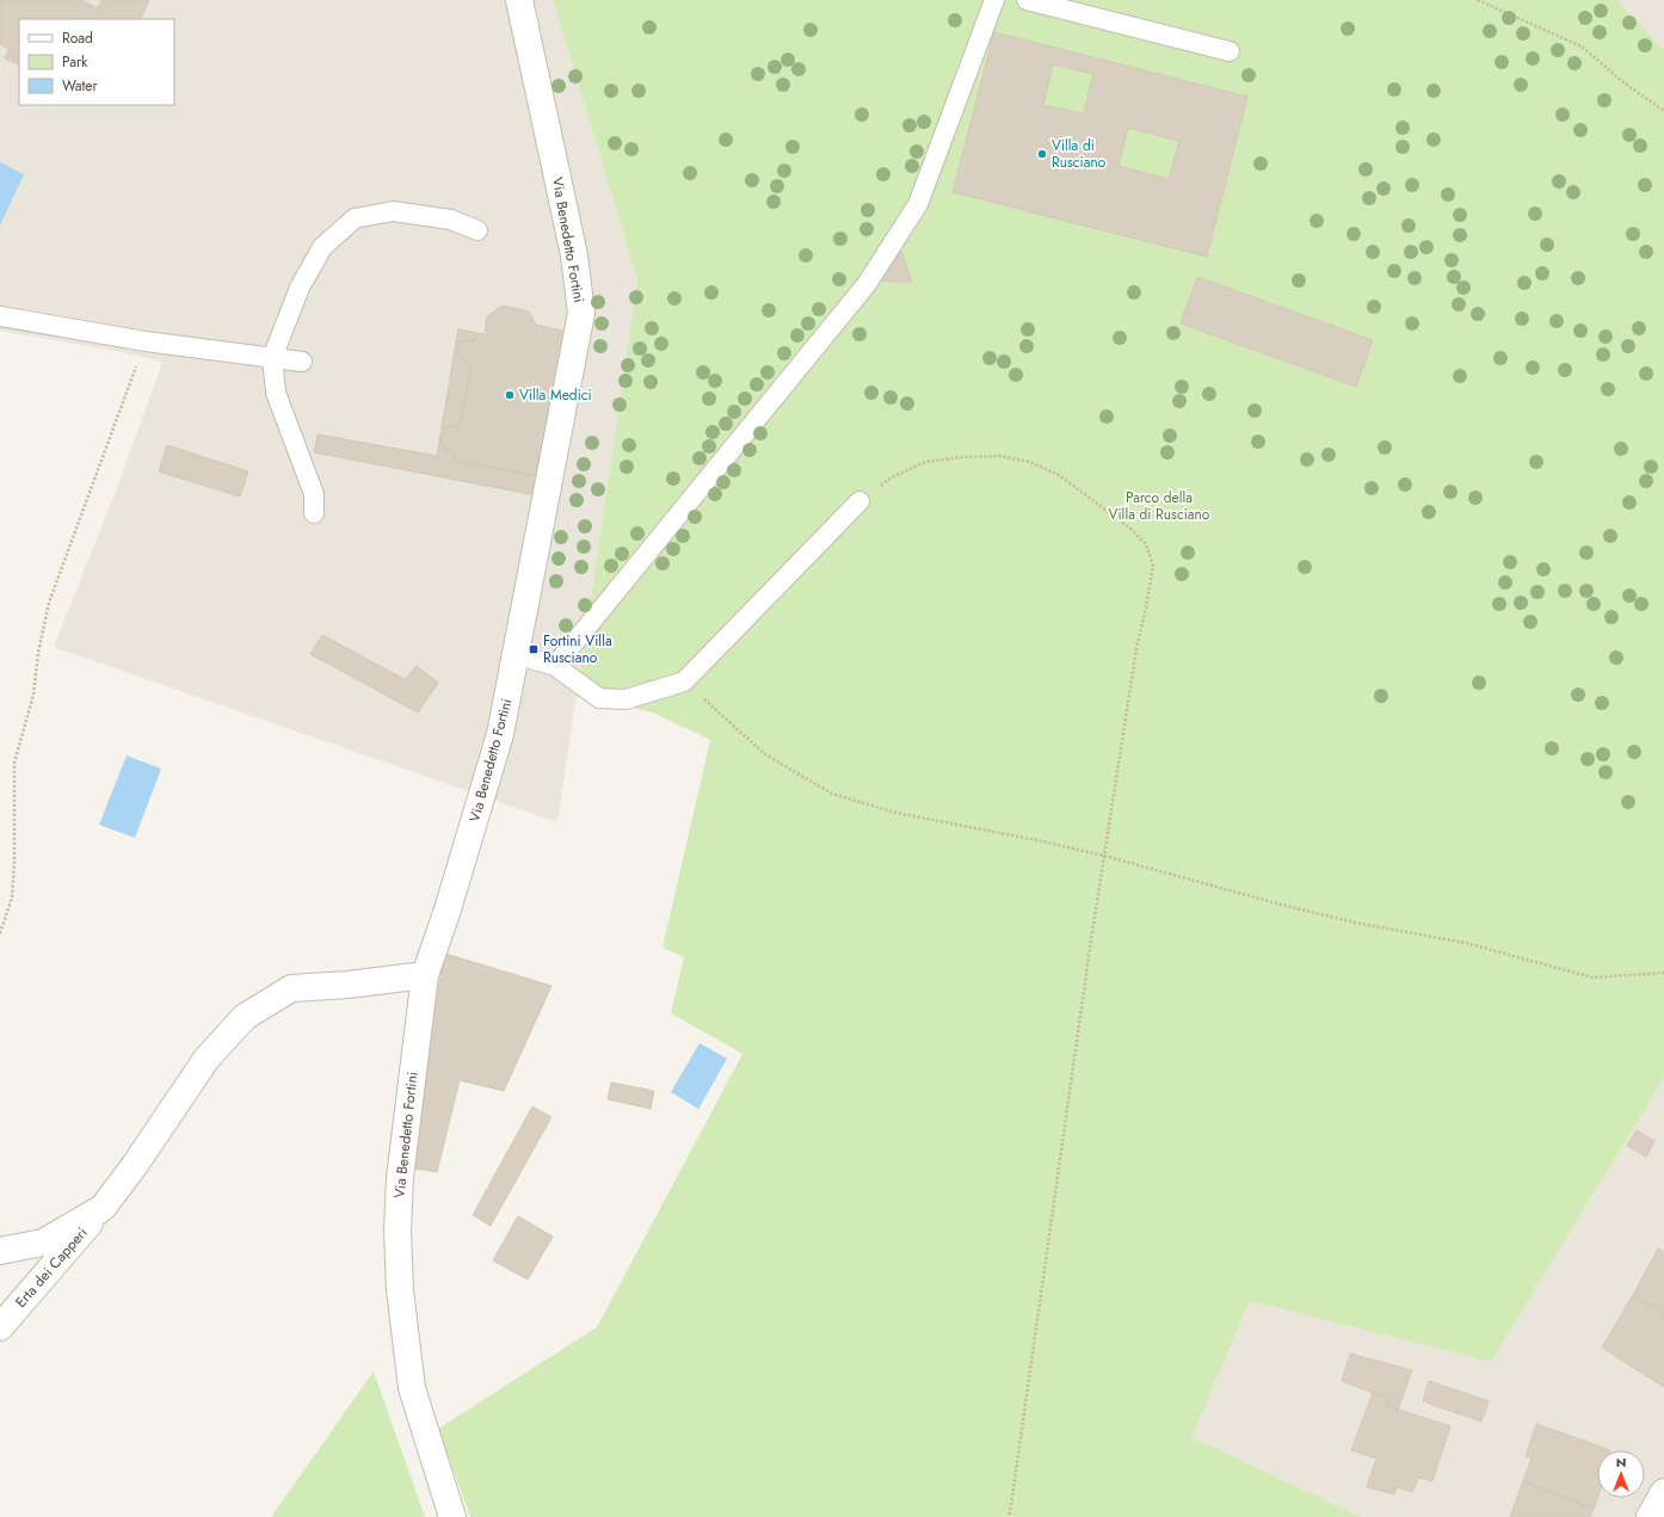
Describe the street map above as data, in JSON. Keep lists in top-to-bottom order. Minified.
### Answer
{"streets":{"street":["Via Benedetto Fortini","Erta dei Capperi"]},"crossings":[["Via Benedetto Fortini","Erta dei Capperi"]],"parks":["Parco della Villa di Rusciano"],"places":{"other":["Villa di Rusciano","Villa Medici"],"transit":["Fortini Villa Rusciano"]},"legend":["Road","Park","Water"],"north":"top"}
